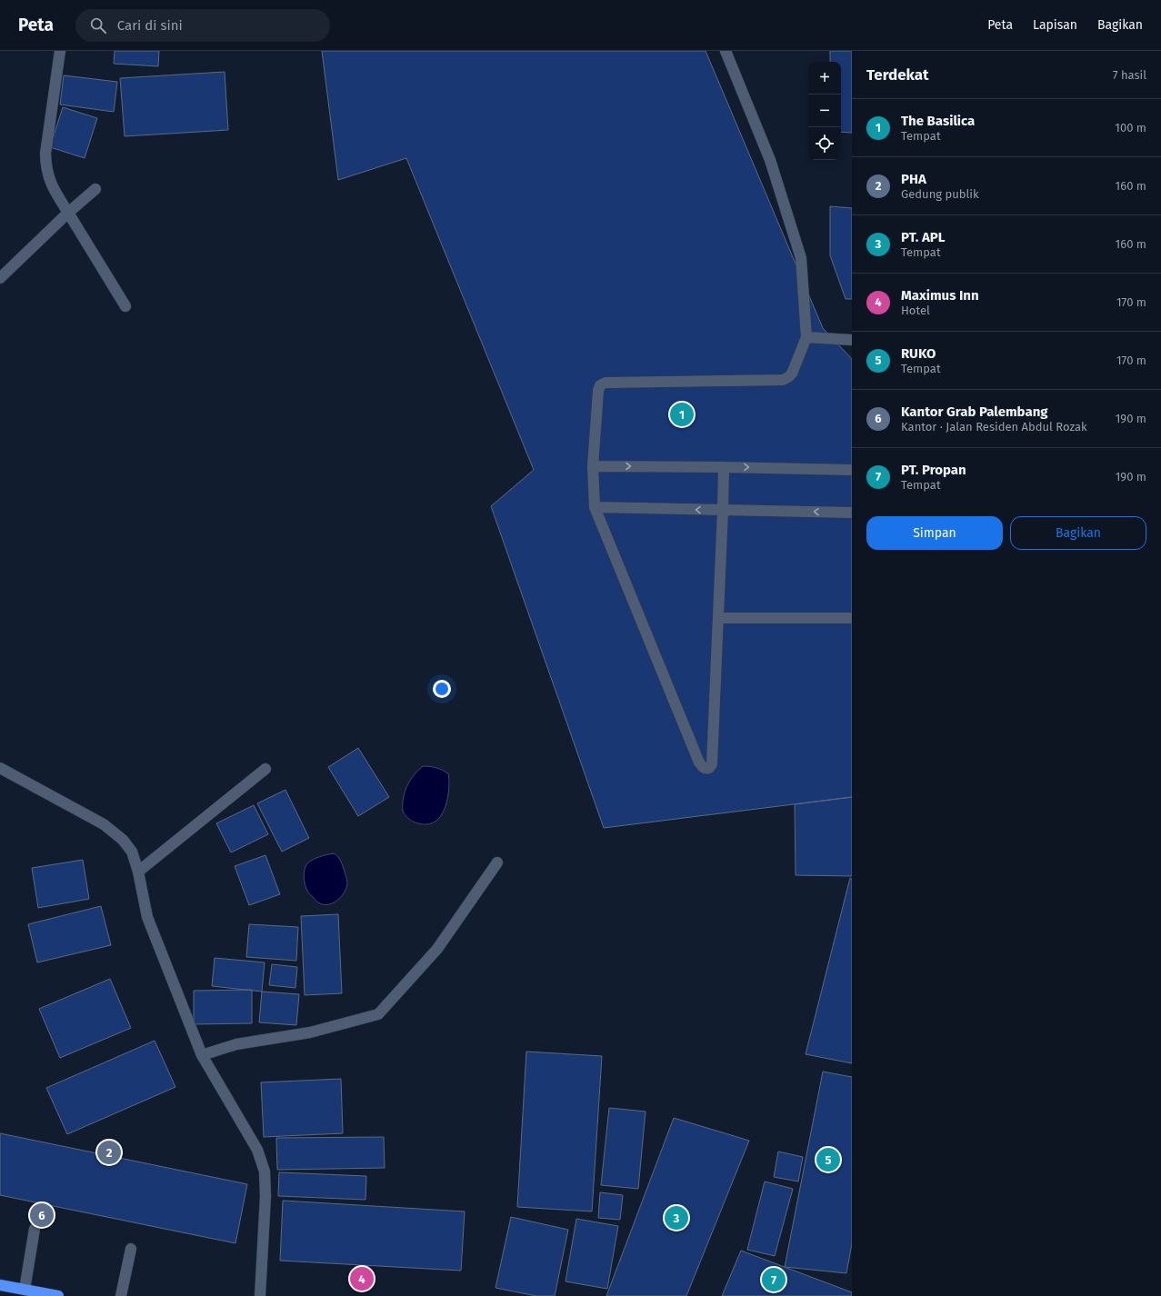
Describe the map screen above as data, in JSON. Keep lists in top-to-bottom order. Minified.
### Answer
{"page":{"header":"Peta","search":"Cari di sini","nav":["Peta","Lapisan","Bagikan"],"heading":["Terdekat","7 hasil"],"map_buttons":["+","−"],"list":[{"mark":"1","name":"The Basilica","note":"Tempat","value":"100 m"},{"mark":"2","name":"PHA","note":"Gedung publik","value":"160 m"},{"mark":"3","name":"PT. APL","note":"Tempat","value":"160 m"},{"mark":"4","name":"Maximus Inn","note":"Hotel","value":"170 m"},{"mark":"5","name":"RUKO","note":"Tempat","value":"170 m"},{"mark":"6","name":"Kantor Grab Palembang","note":"Kantor · Jalan Residen Abdul Rozak","value":"190 m"},{"mark":"7","name":"PT. Propan","note":"Tempat","value":"190 m"}],"pins":["1","2","5","6","3","4","7"],"buttons":["Simpan","Bagikan"]}}
